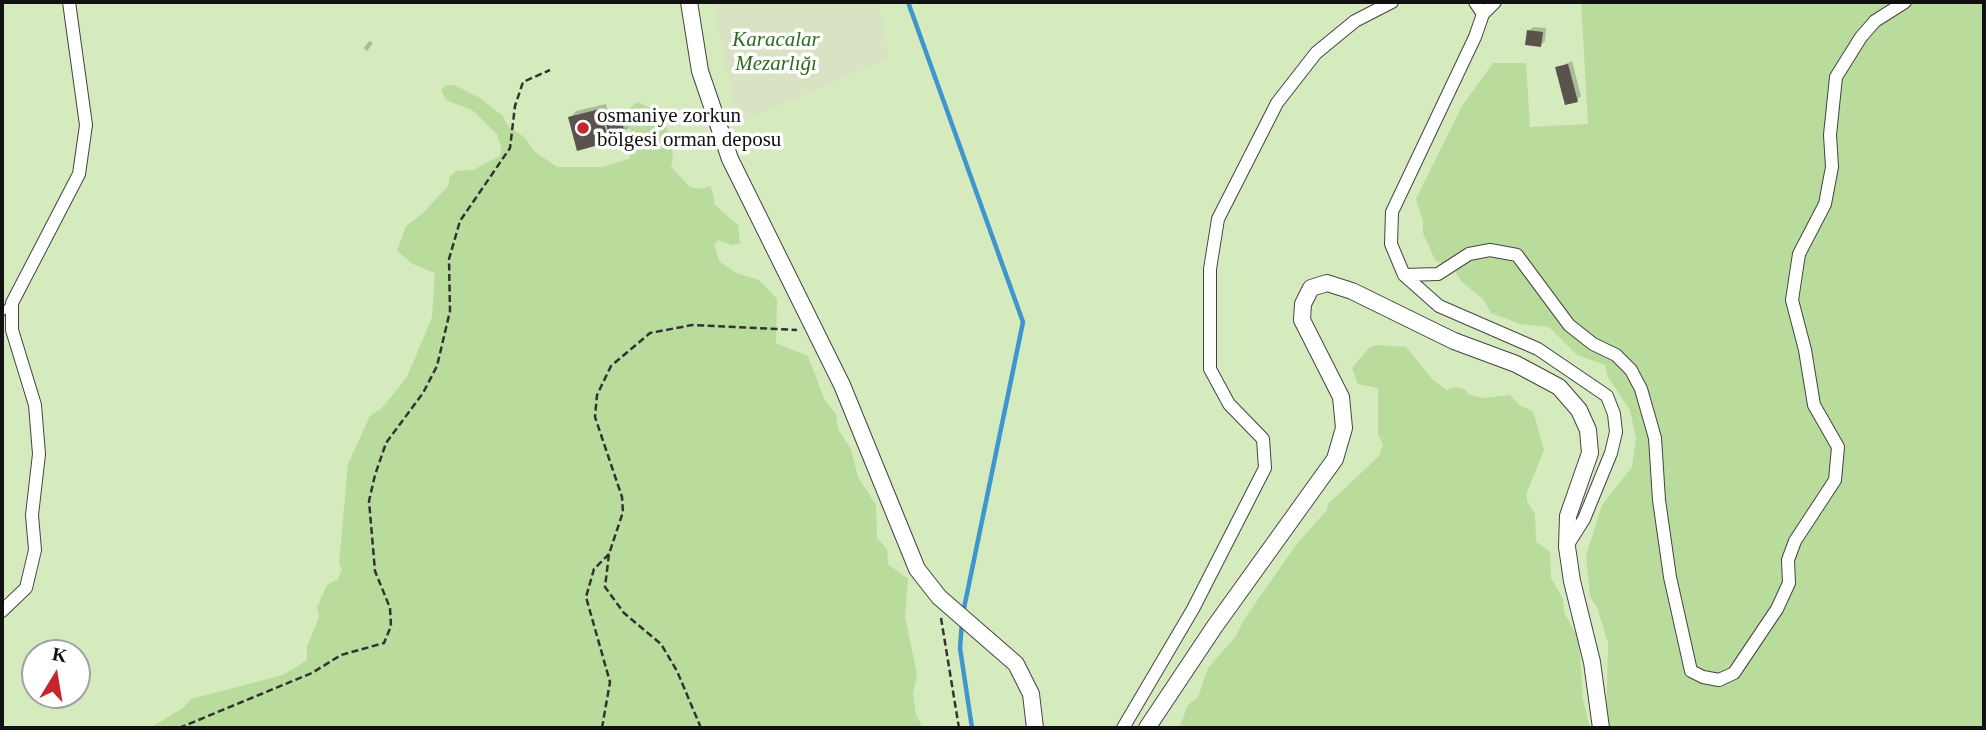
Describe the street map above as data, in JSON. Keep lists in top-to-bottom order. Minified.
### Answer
{"parks":["Karacalar Mezarlığı"],"places":["osmaniye zorkun bölgesi orman deposu"],"north":"top"}
